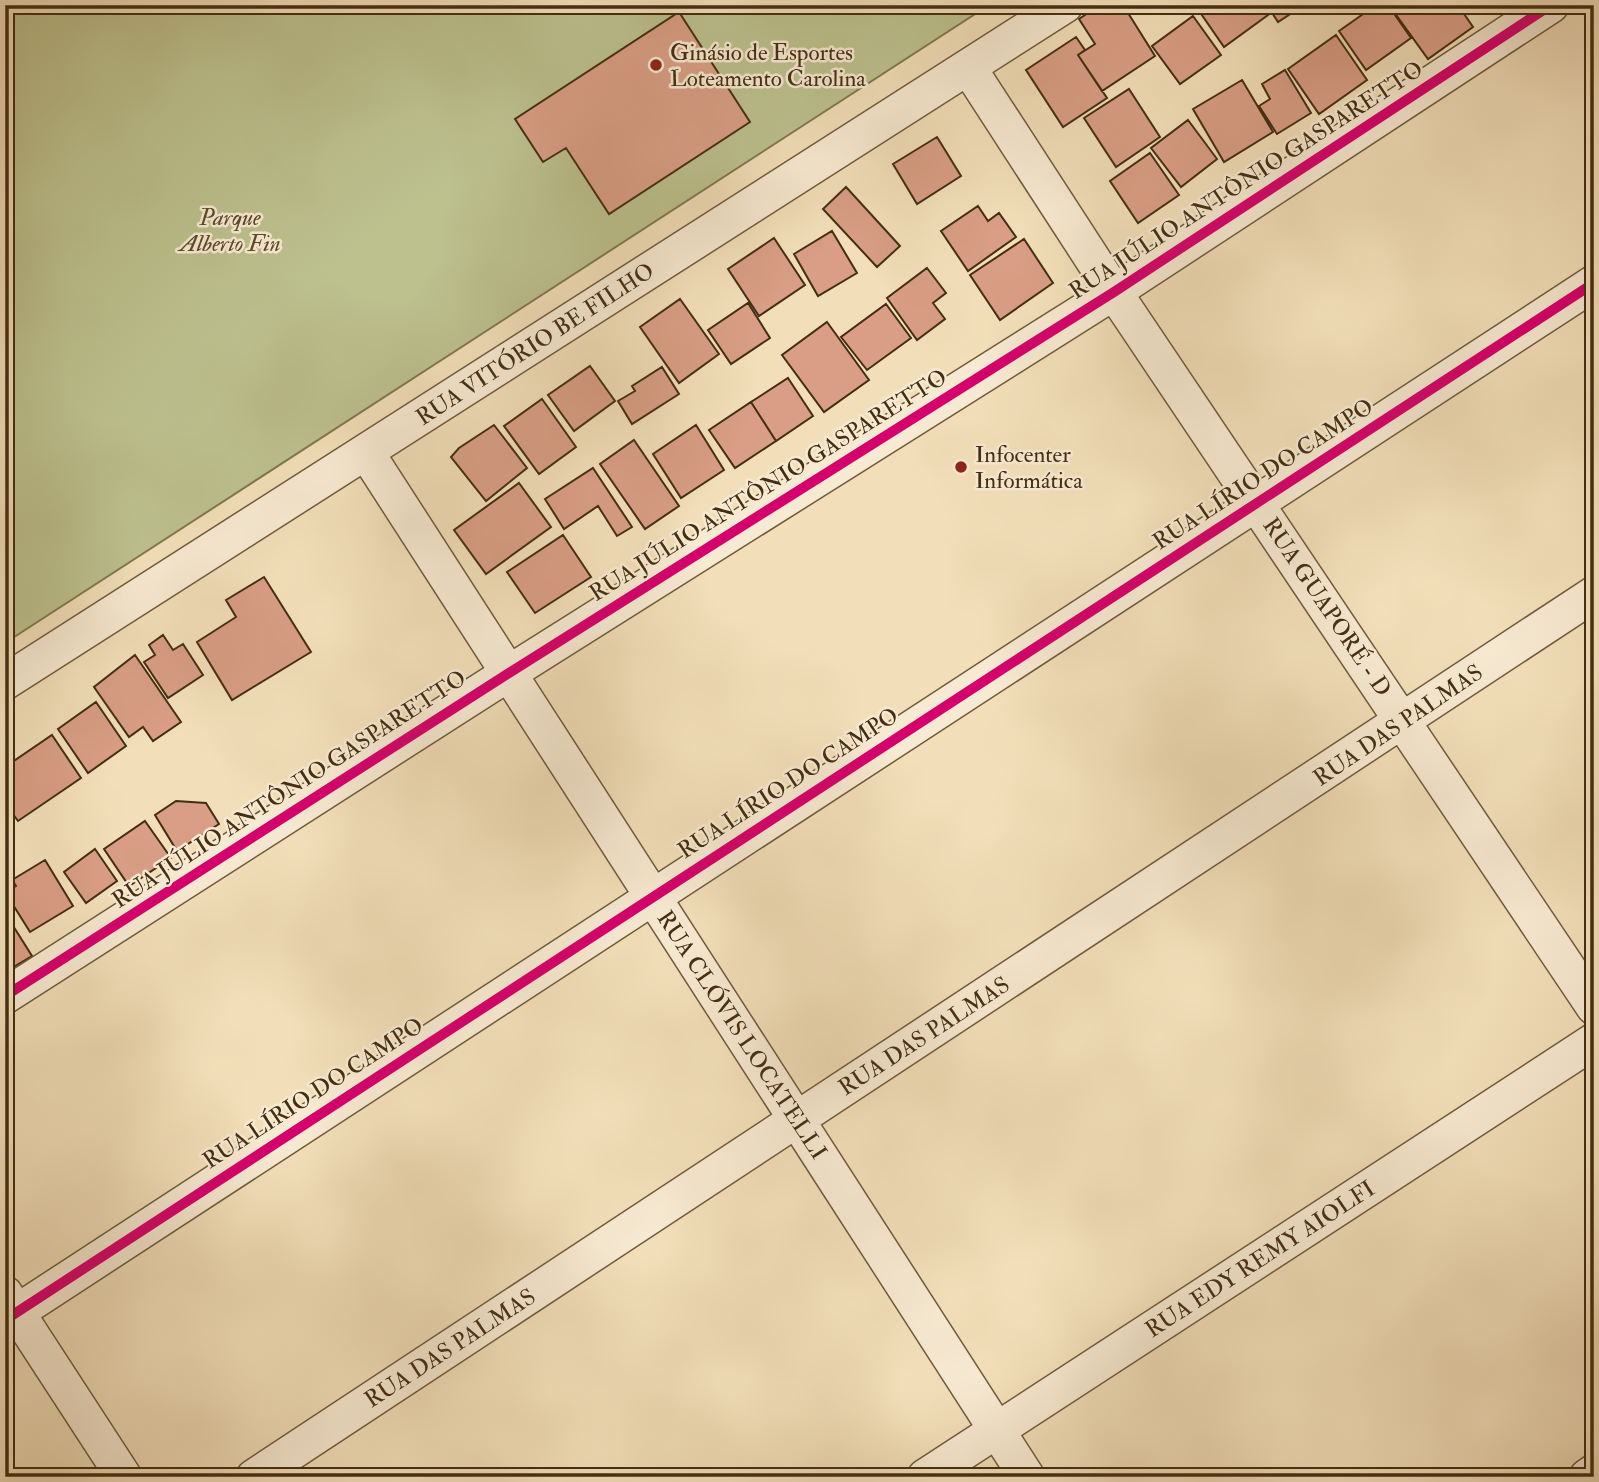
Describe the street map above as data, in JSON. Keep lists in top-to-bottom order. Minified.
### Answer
{"streets":{"street":["RUA JÚLIO ANTÔNIO GASPARETTO","RUA VITÓRIO BE FILHO","RUA LÍRIO DO CAMPO","RUA GUAPORÉ - D","RUA DAS PALMAS","RUA CLÓVIS LOCATELLI","RUA EDY REMY AIOLFI"]},"crossings":[["RUA JÚLIO ANTÔNIO GASPARETTO","RUA GUAPORÉ - D"],["RUA JÚLIO ANTÔNIO GASPARETTO","RUA CLÓVIS LOCATELLI"],["RUA VITÓRIO BE FILHO","RUA GUAPORÉ - D"],["RUA VITÓRIO BE FILHO","RUA CLÓVIS LOCATELLI"],["RUA LÍRIO DO CAMPO","RUA GUAPORÉ - D"],["RUA LÍRIO DO CAMPO","RUA CLÓVIS LOCATELLI"],["RUA GUAPORÉ - D","RUA DAS PALMAS"],["RUA DAS PALMAS","RUA CLÓVIS LOCATELLI"],["RUA CLÓVIS LOCATELLI","RUA EDY REMY AIOLFI"]],"parks":["Parque Alberto Fin"],"places":["Ginásio de Esportes Loteamento Carolina","Infocenter Informática"]}
